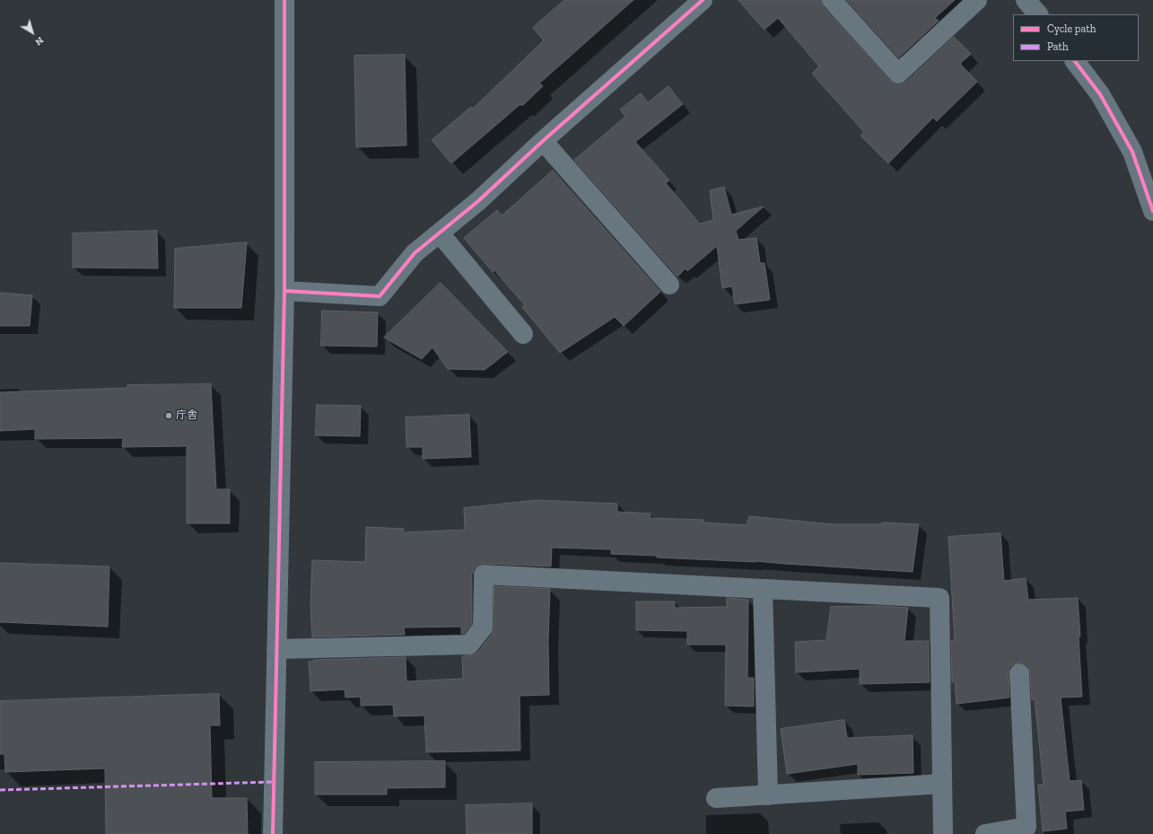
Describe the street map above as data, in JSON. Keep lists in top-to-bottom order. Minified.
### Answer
{"places":["庁舎"],"legend":["Cycle path","Path"],"north":"bottom right"}
